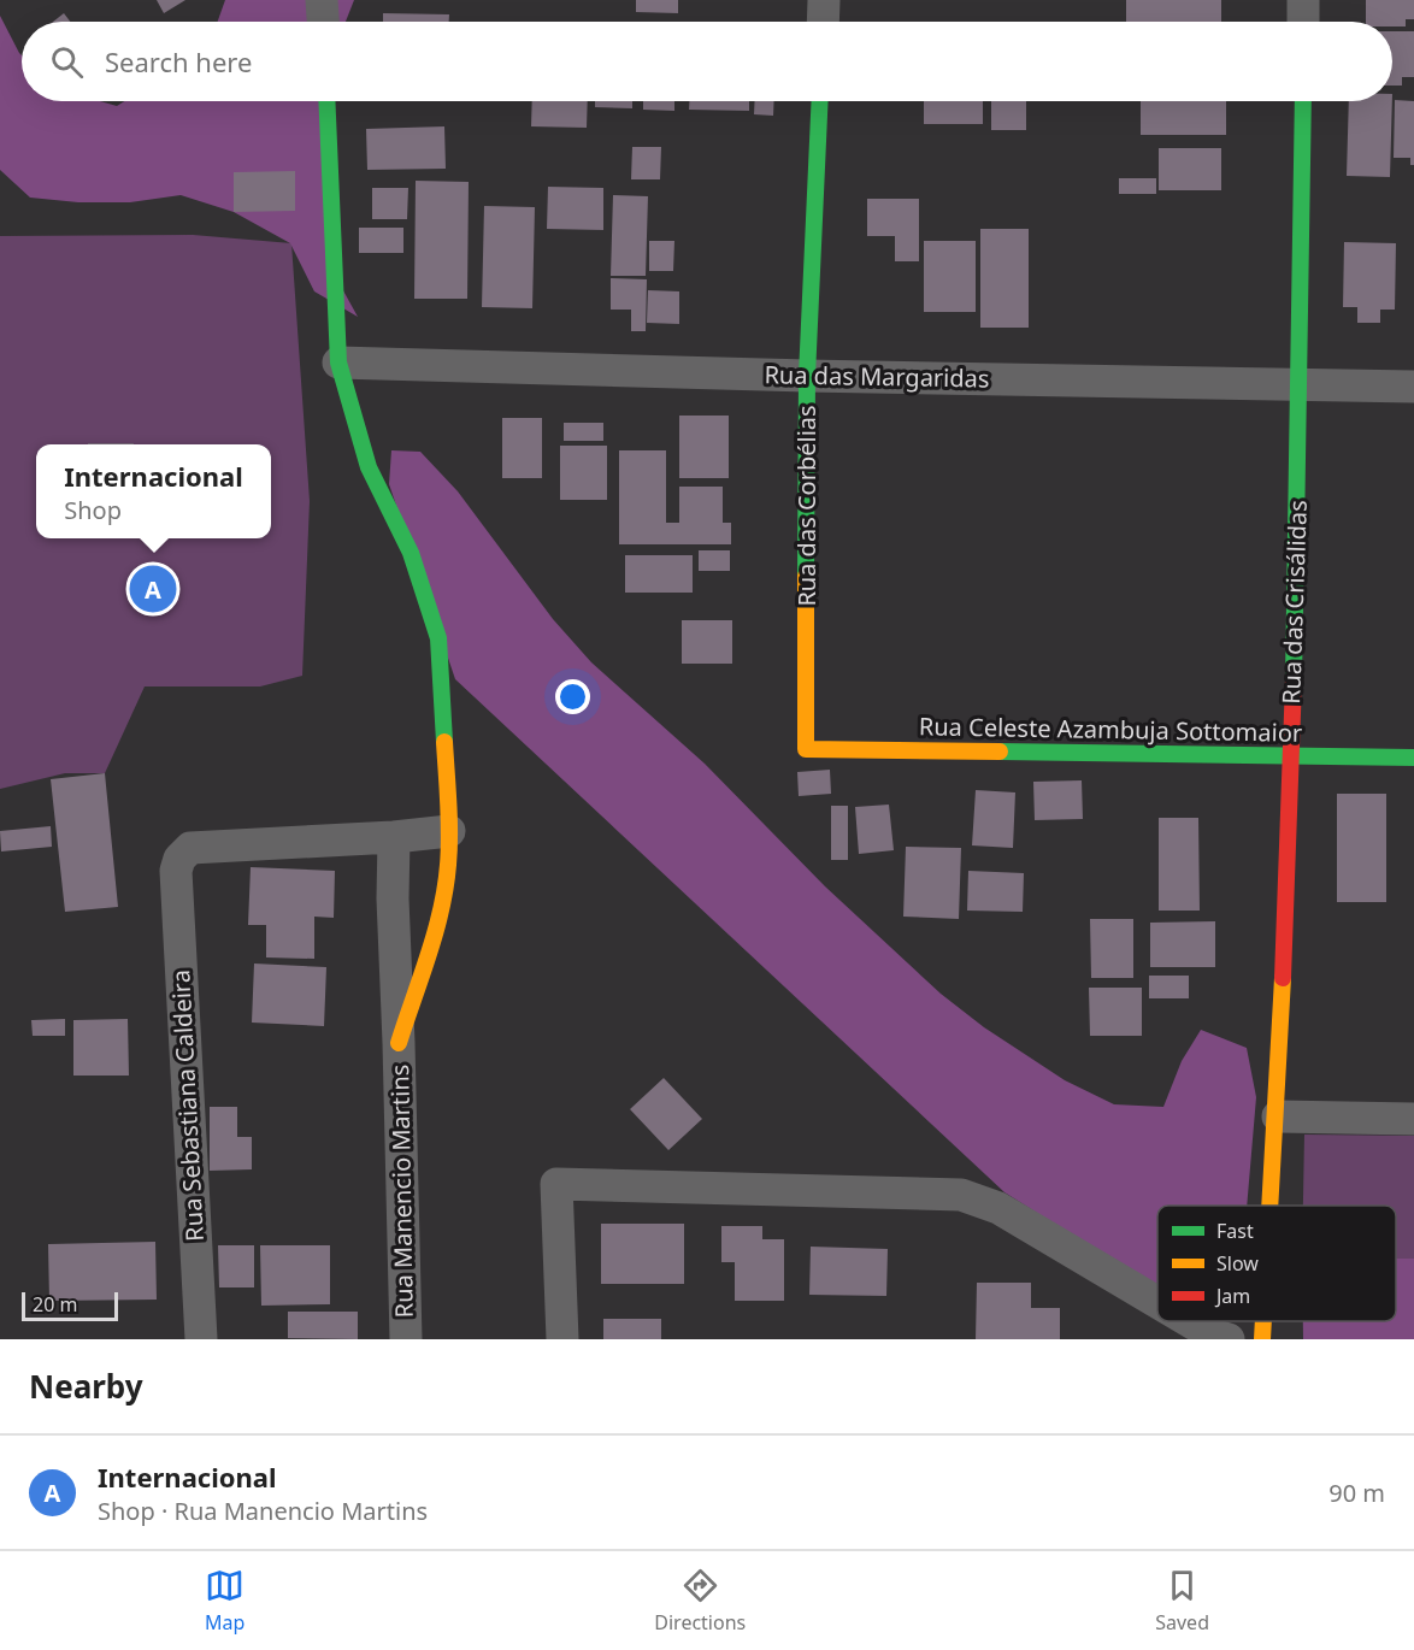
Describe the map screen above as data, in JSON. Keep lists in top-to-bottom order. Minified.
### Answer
{"streets":{"street":["Rua das Margaridas","Rua das Corbélias","Rua das Crisálidas","Rua Celeste Azambuja Sottomaior","Rua Sebastiana Caldeira","Rua Manencio Martins"]},"crossings":[["Rua das Margaridas","Rua das Corbélias"],["Rua das Margaridas","Rua das Crisálidas"],["Rua das Margaridas","Rua Manencio Martins"],["Rua das Corbélias","Rua Celeste Azambuja Sottomaior"],["Rua das Crisálidas","Rua Celeste Azambuja Sottomaior"],["Rua Sebastiana Caldeira","Rua Manencio Martins"]],"legend":["Fast","Slow","Jam"],"scale_bar":"20 m","page":{"search":"Search here","popup":["Internacional","Shop"],"pins":"A","scale":"20 m","heading":"Nearby","list":[{"mark":"A","name":"Internacional","note":"Shop · Rua Manencio Martins","value":"90 m"}],"nav":["Map","Directions","Saved"]}}
